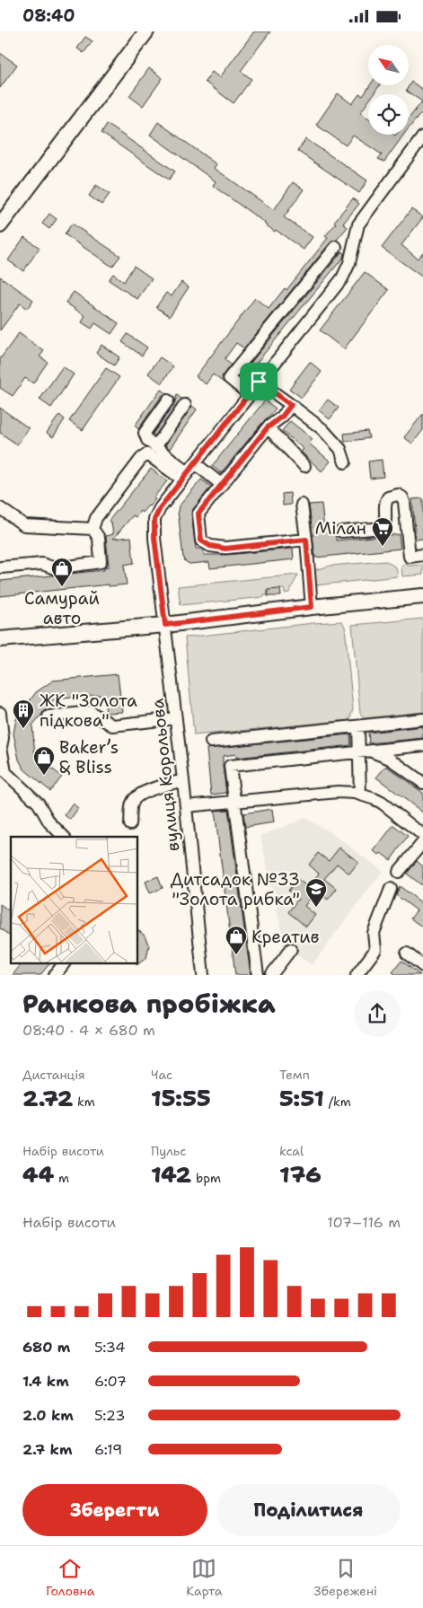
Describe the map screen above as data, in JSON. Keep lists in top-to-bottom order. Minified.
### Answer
{"streets":{"street":["вулиця Корольова"]},"places":{"supermarket":["Мілан"],"shop":["Самурай авто","Bakerʼs & Bliss","Креатив"],"building":["ЖК \"Золота підкова\""],"school or university":["Дитсадок №33 \"Золота рибка\""]},"north":"top left","page":{"status":"08:40","heading":["Ранкова пробіжка","08:40 · 4 × 680 m"],"stats":[["Дистанція","2.72 km"],["Час","15:55"],["Темп","5:51 /km"],["Набір висоти","44 m"],["Пульс","142 bpm"],["kcal","176"]],"chart":["Набір висоти","107–116 m"],"list":[{"name":"680 m","note":"5:34"},{"name":"1.4 km","note":"6:07"},{"name":"2.0 km","note":"5:23"},{"name":"2.7 km","note":"6:19"}],"buttons":["Зберегти","Поділитися"],"tabs":["Головна","Карта","Збережені"]}}
